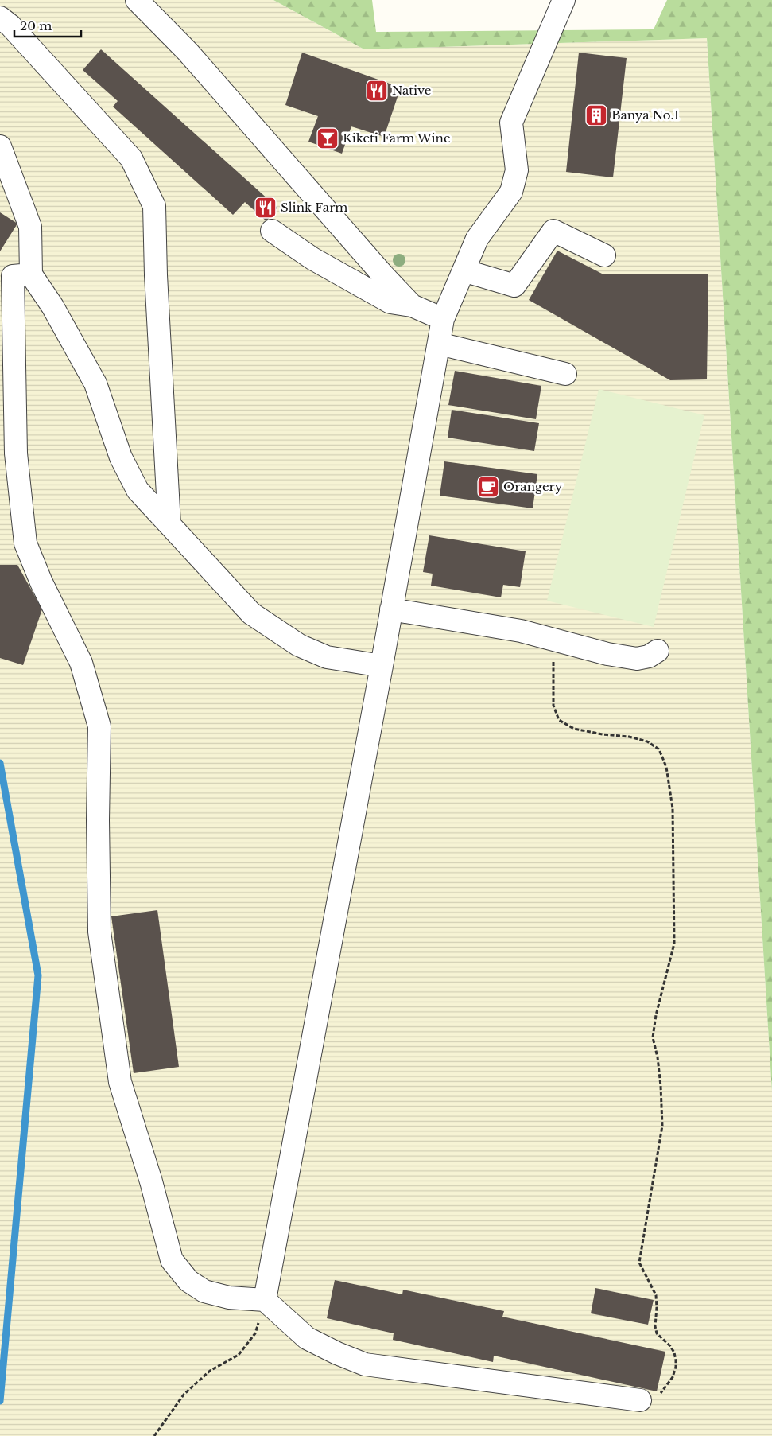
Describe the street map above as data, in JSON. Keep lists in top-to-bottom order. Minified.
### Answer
{"places":{"restaurant":["Native","Slink Farm"],"building":["Banya No.1"],"bar":["Kiketi Farm Wine"],"cafe":["Orangery"]},"scale_bar":"20 m"}
